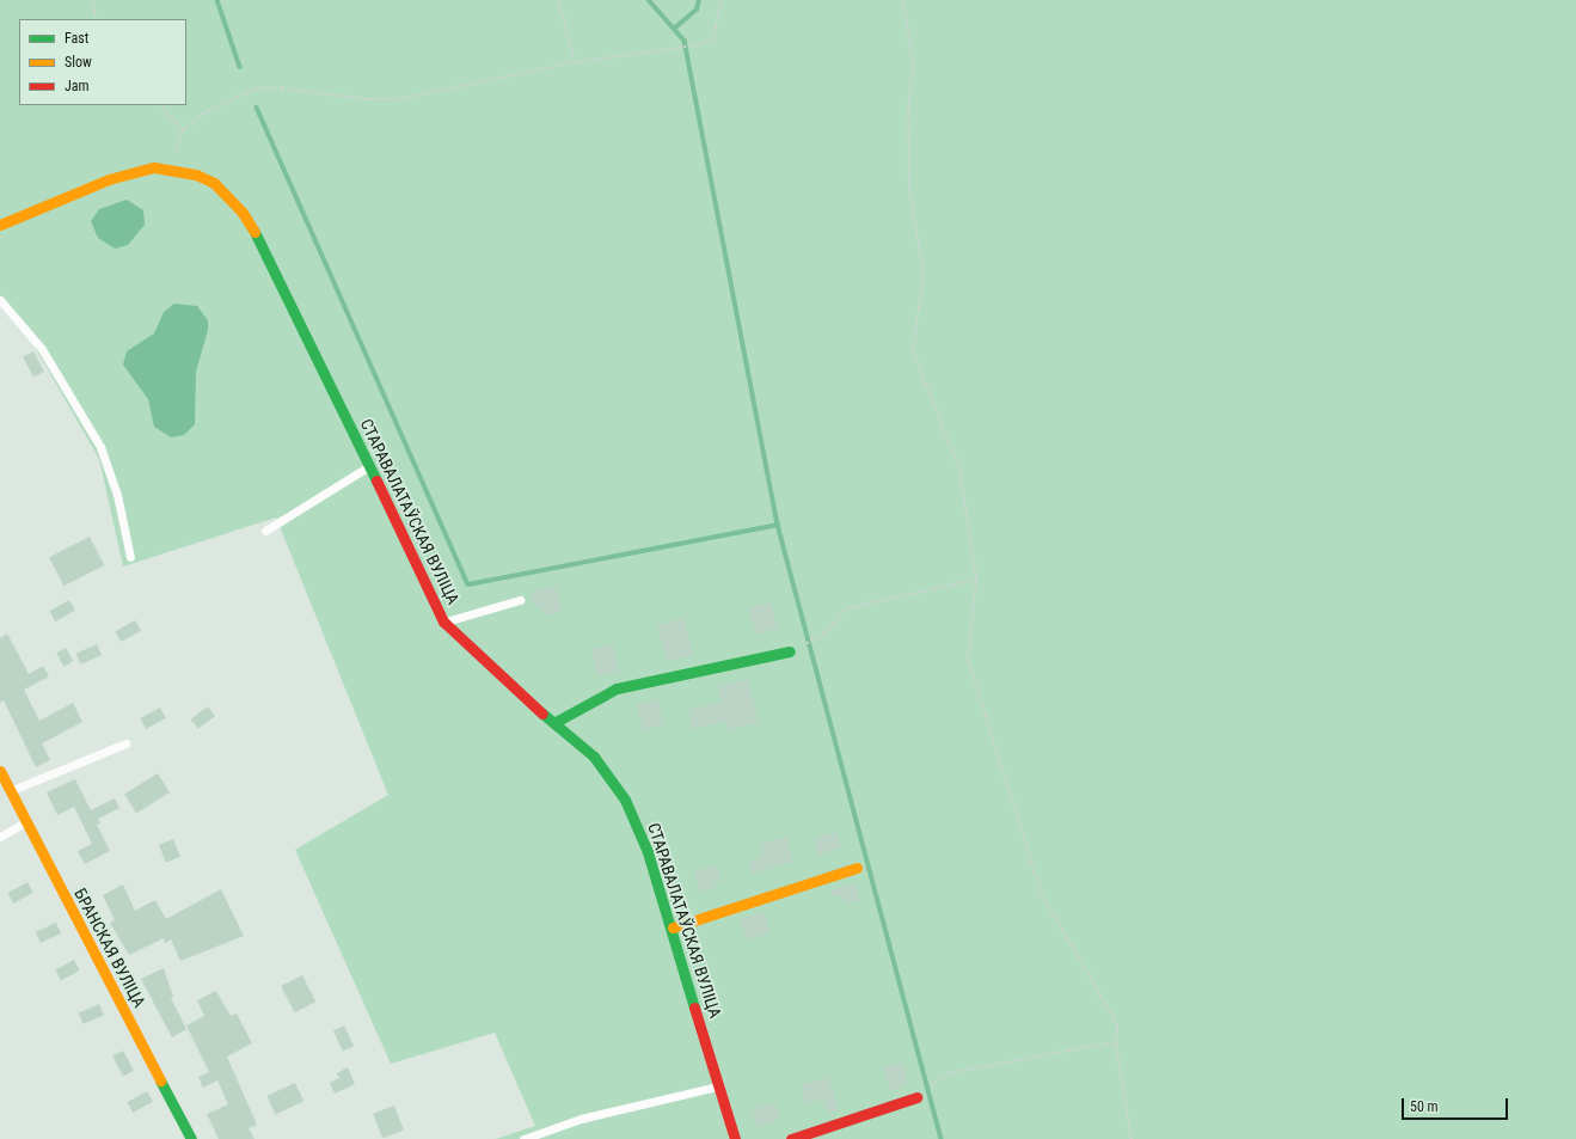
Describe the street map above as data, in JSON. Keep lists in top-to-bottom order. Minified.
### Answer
{"streets":{"street":["СТАРАВАЛАТАЎСКАЯ ВУЛІЦА","БРАНСКАЯ ВУЛІЦА"]},"legend":["Fast","Slow","Jam"],"scale_bar":"50 m"}
